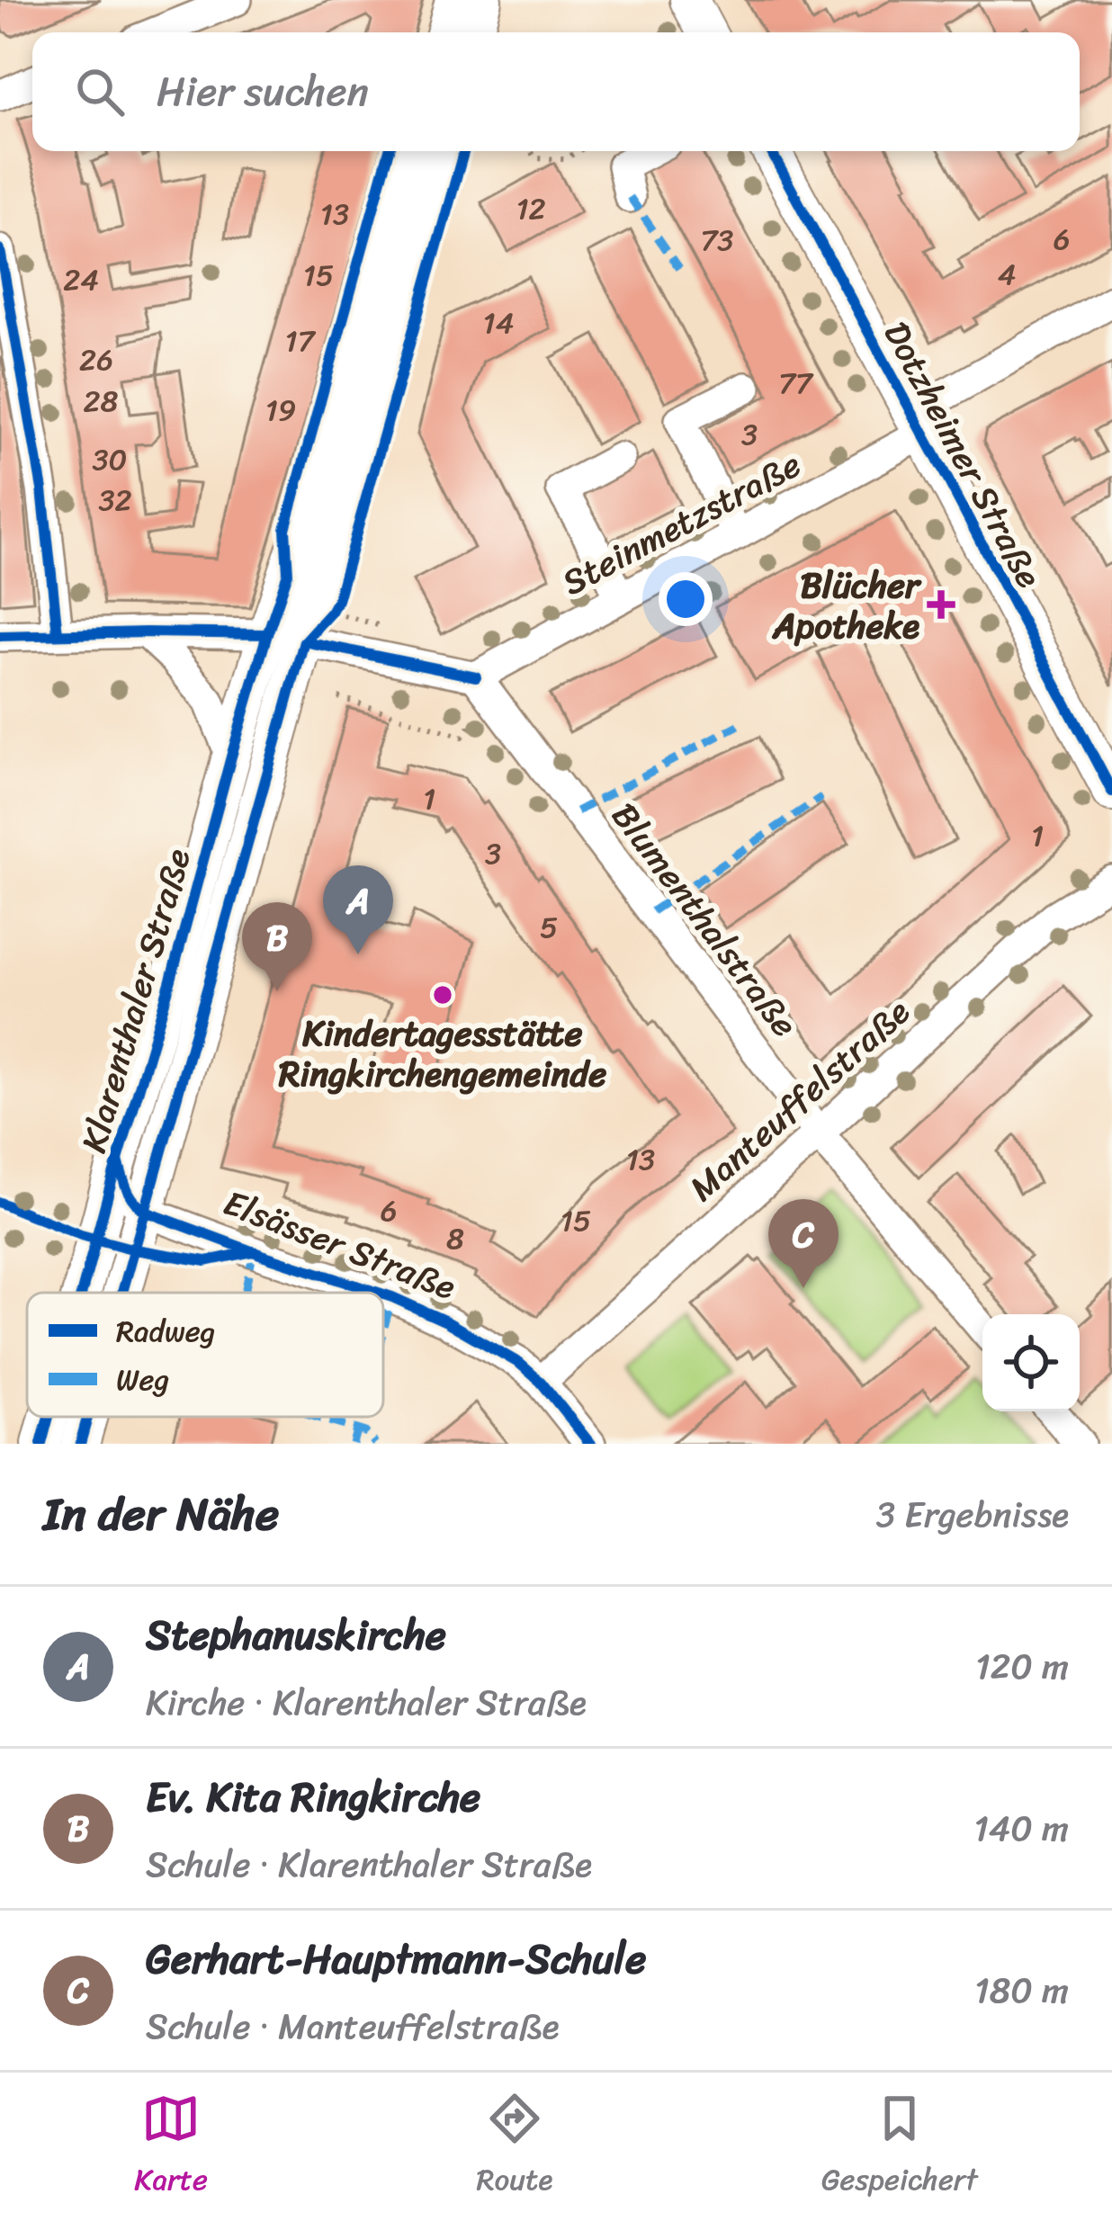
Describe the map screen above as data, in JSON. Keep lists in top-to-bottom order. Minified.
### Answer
{"streets":{"main road":["Dotzheimer Straße","Klarenthaler Straße"],"street":["Steinmetzstraße","Blumenthalstraße","Manteuffelstraße","Elsässer Straße"]},"crossings":[["Dotzheimer Straße","Steinmetzstraße"],["Steinmetzstraße","Blumenthalstraße"],["Blumenthalstraße","Manteuffelstraße"],["Klarenthaler Straße","Elsässer Straße"],["Manteuffelstraße","Elsässer Straße"]],"places":{"health":["Blücher Apotheke"],"other":["Kindertagesstätte Ringkirchengemeinde"]},"house_numbers":["12","13","6","73","4","15","24","14","17","26","77","28","19","3","30","32","1","1","3","5","13","6","15","8"],"legend":["Radweg","Weg"],"page":{"search":"Hier suchen","pins":["A","B","C"],"heading":["In der Nähe","3 Ergebnisse"],"list":[{"mark":"A","name":"Stephanuskirche","note":"Kirche · Klarenthaler Straße","value":"120 m"},{"mark":"B","name":"Ev. Kita Ringkirche","note":"Schule · Klarenthaler Straße","value":"140 m"},{"mark":"C","name":"Gerhart-Hauptmann-Schule","note":"Schule · Manteuffelstraße","value":"180 m"}],"nav":["Karte","Route","Gespeichert"]}}
